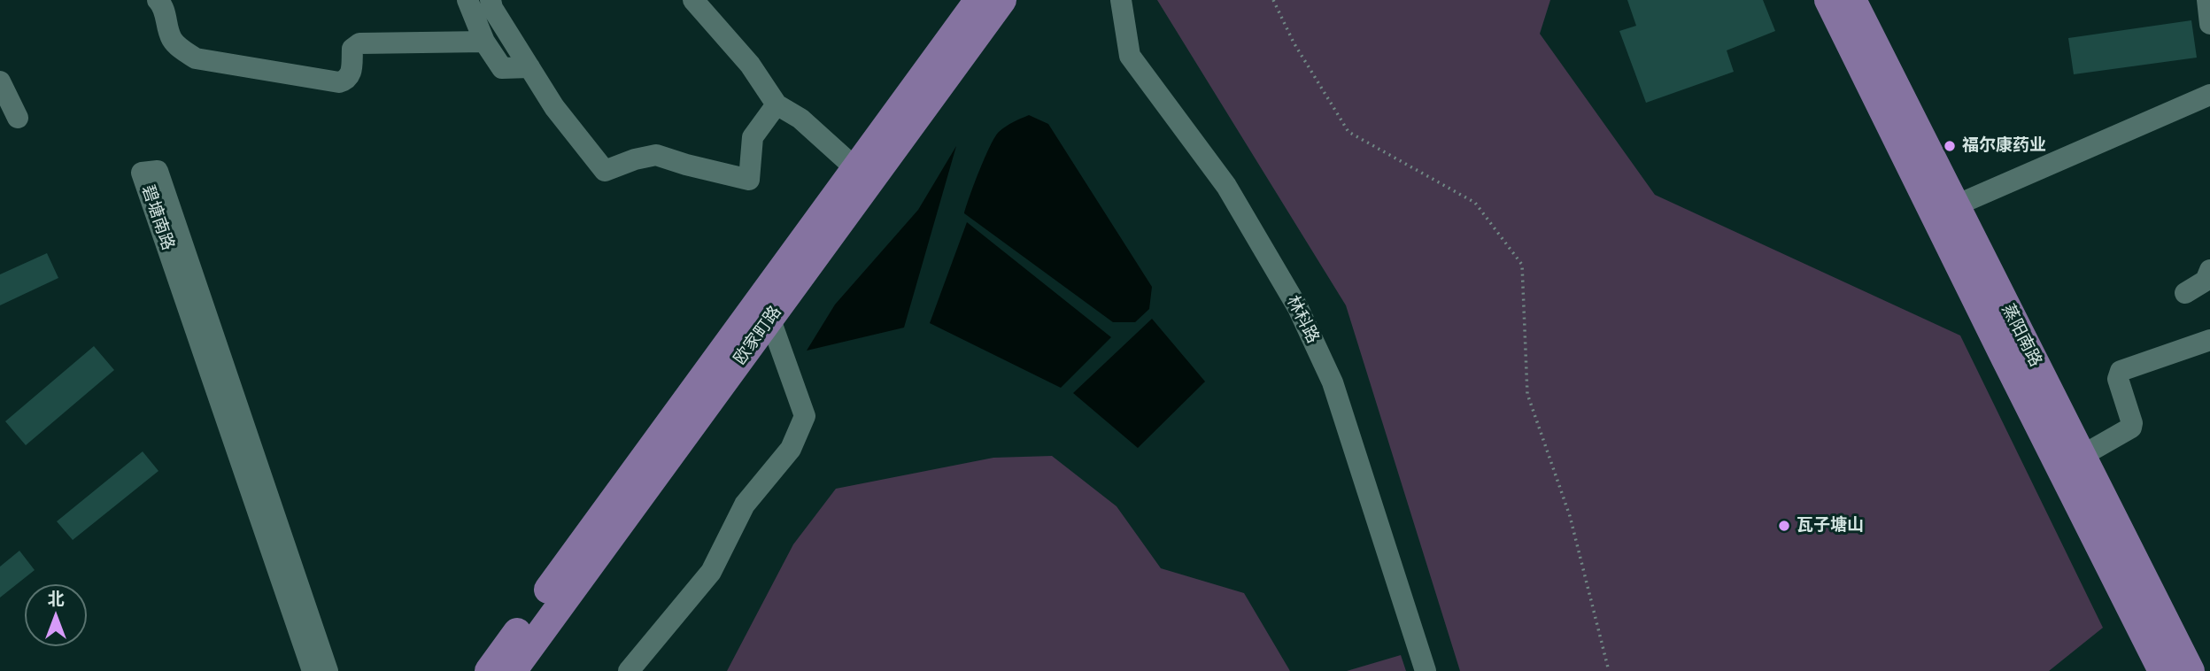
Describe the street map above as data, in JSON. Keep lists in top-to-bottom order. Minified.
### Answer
{"streets":{"main road":["欧家町路","蒸阳南路"],"street":["碧塘南路","林科路"]},"places":["福尔康药业","瓦子塘山"],"north":"top"}
